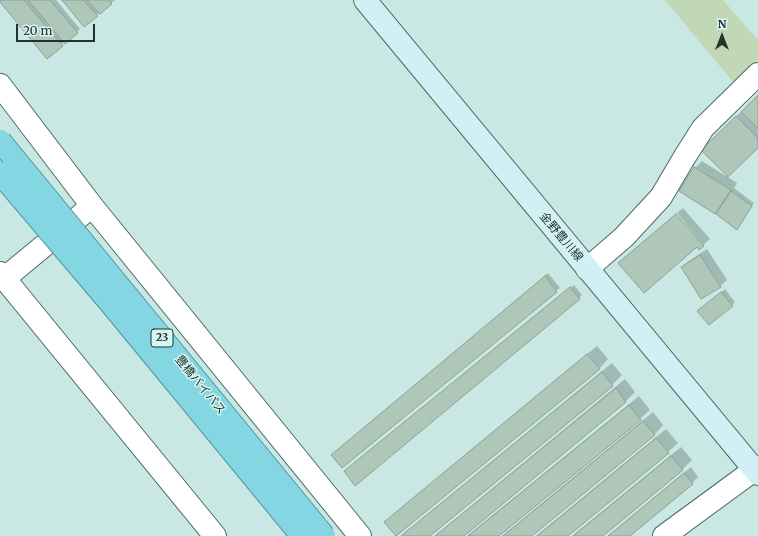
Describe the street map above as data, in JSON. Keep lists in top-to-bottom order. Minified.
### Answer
{"streets":{"highway":["23","豊橋バイパス"],"main road":["金野豊川線"]},"scale_bar":"20 m","north":"top"}
